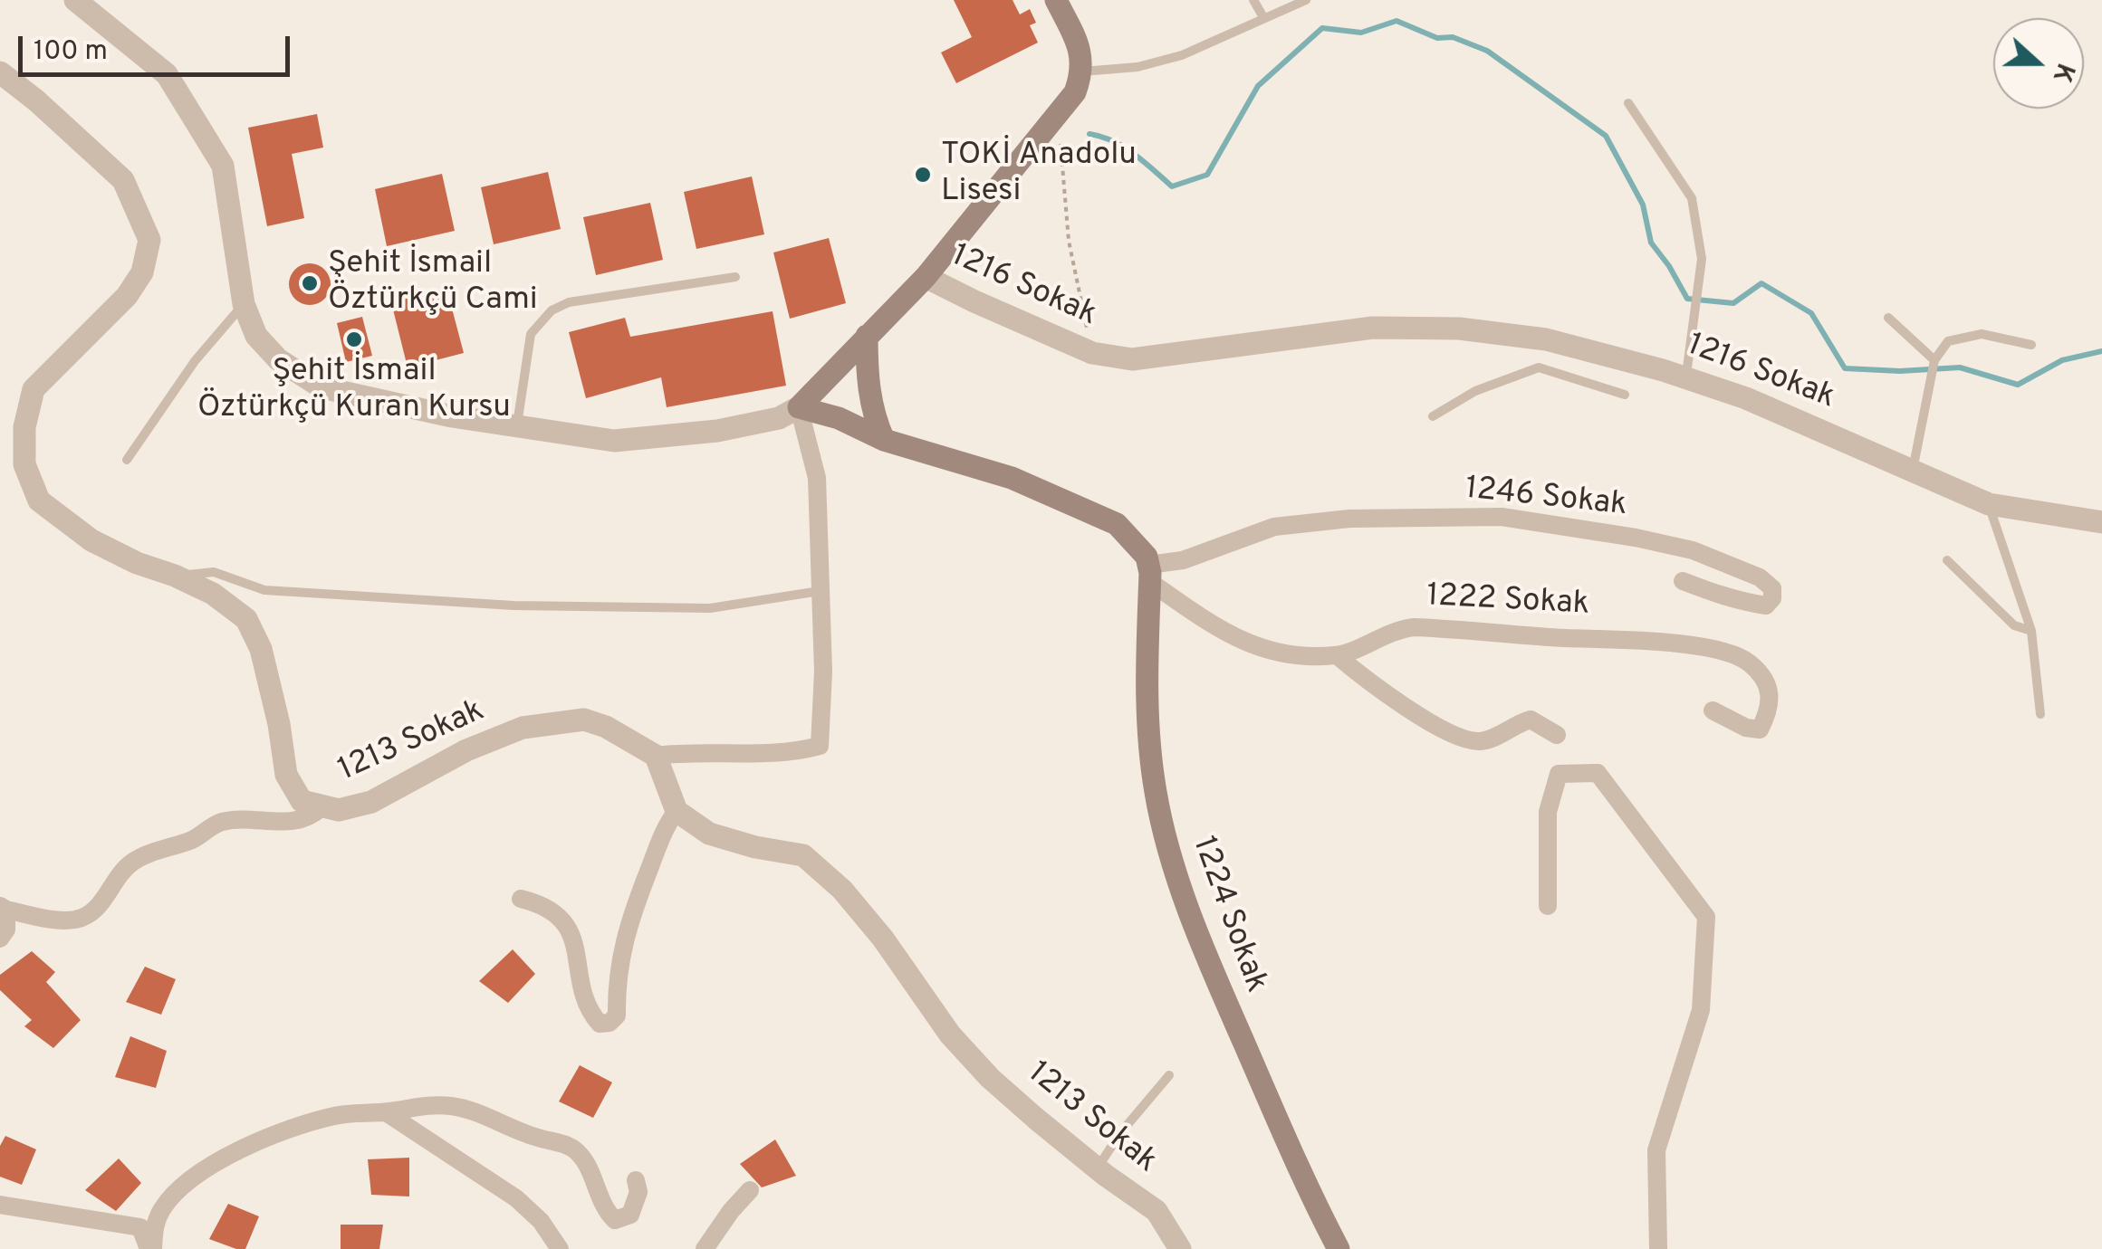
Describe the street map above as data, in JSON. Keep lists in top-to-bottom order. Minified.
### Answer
{"streets":{"main road":["1216 Sokak","1222 Sokak","1224 Sokak"],"street":["1246 Sokak","1213 Sokak"]},"crossings":[["1216 Sokak","1222 Sokak"],["1246 Sokak","1222 Sokak"],["1246 Sokak","1224 Sokak"],["1222 Sokak","1224 Sokak"]],"places":["TOKİ Anadolu Lisesi","Şehit İsmail Öztürkçü Cami","Şehit İsmail Öztürkçü Kuran Kursu"],"scale_bar":"100 m","north":"right"}
